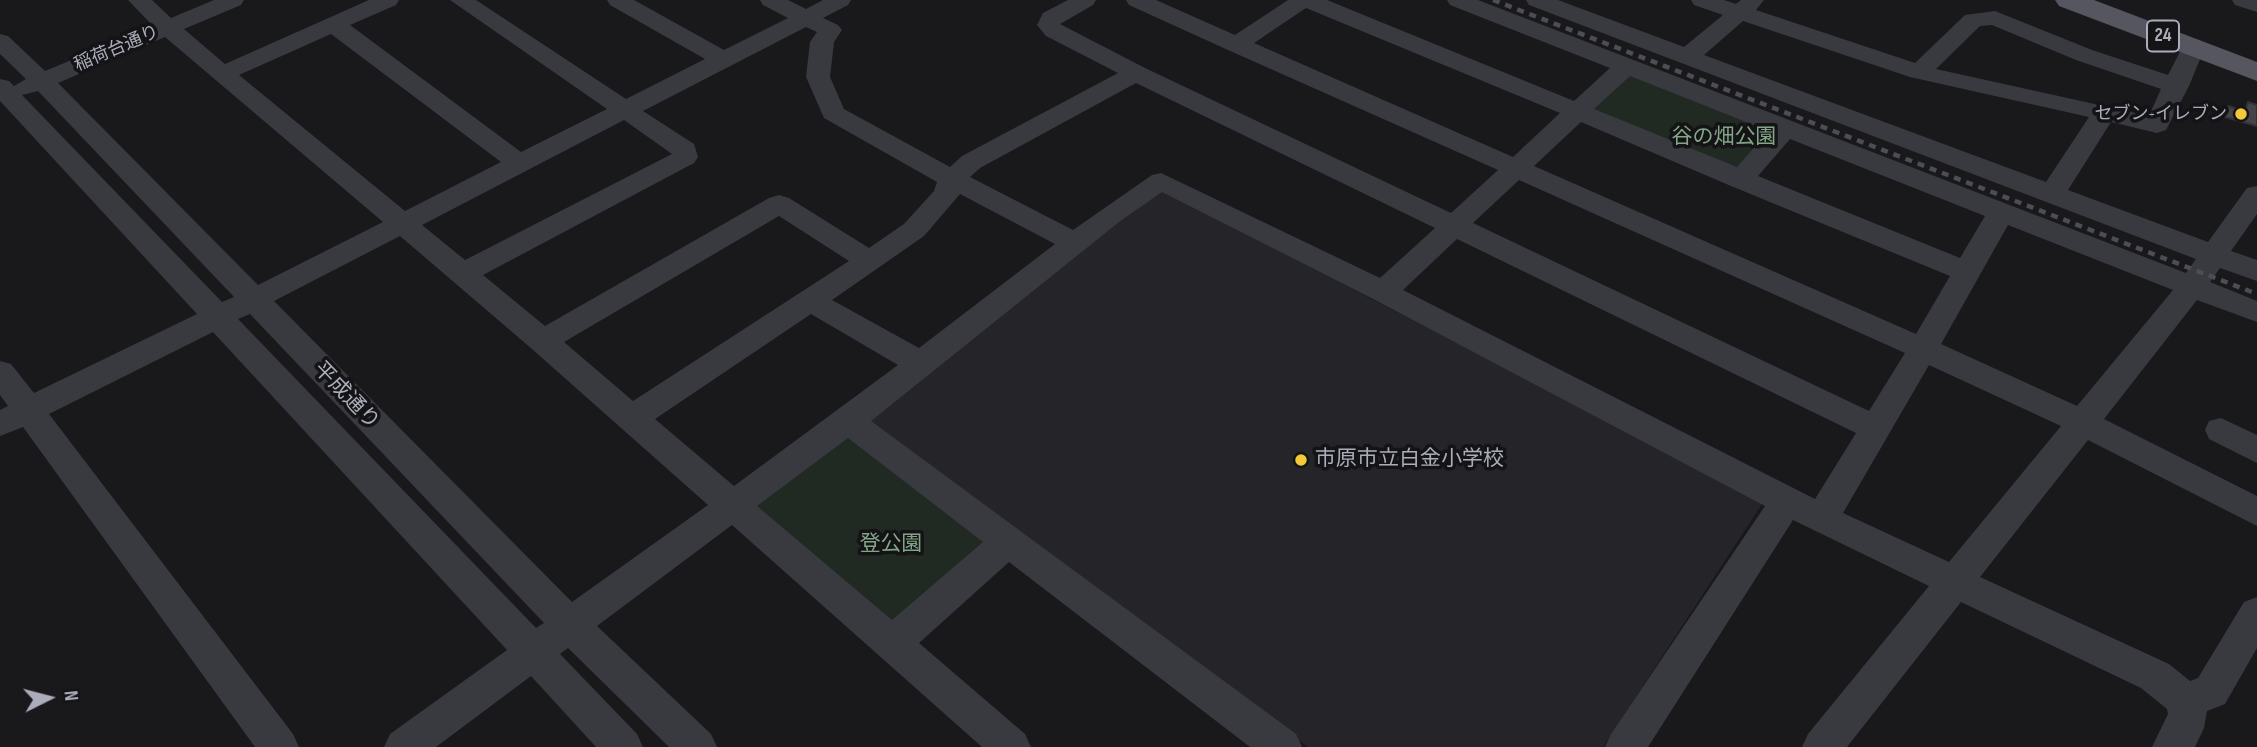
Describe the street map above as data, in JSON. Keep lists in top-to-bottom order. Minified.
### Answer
{"streets":{"main road":["24"],"street":["稲荷台通り","平成通り"]},"crossings":[["稲荷台通り","平成通り"]],"parks":["谷の畑公園","登公園"],"places":["セブン-イレブン","市原市立白金小学校"],"north":"right"}
